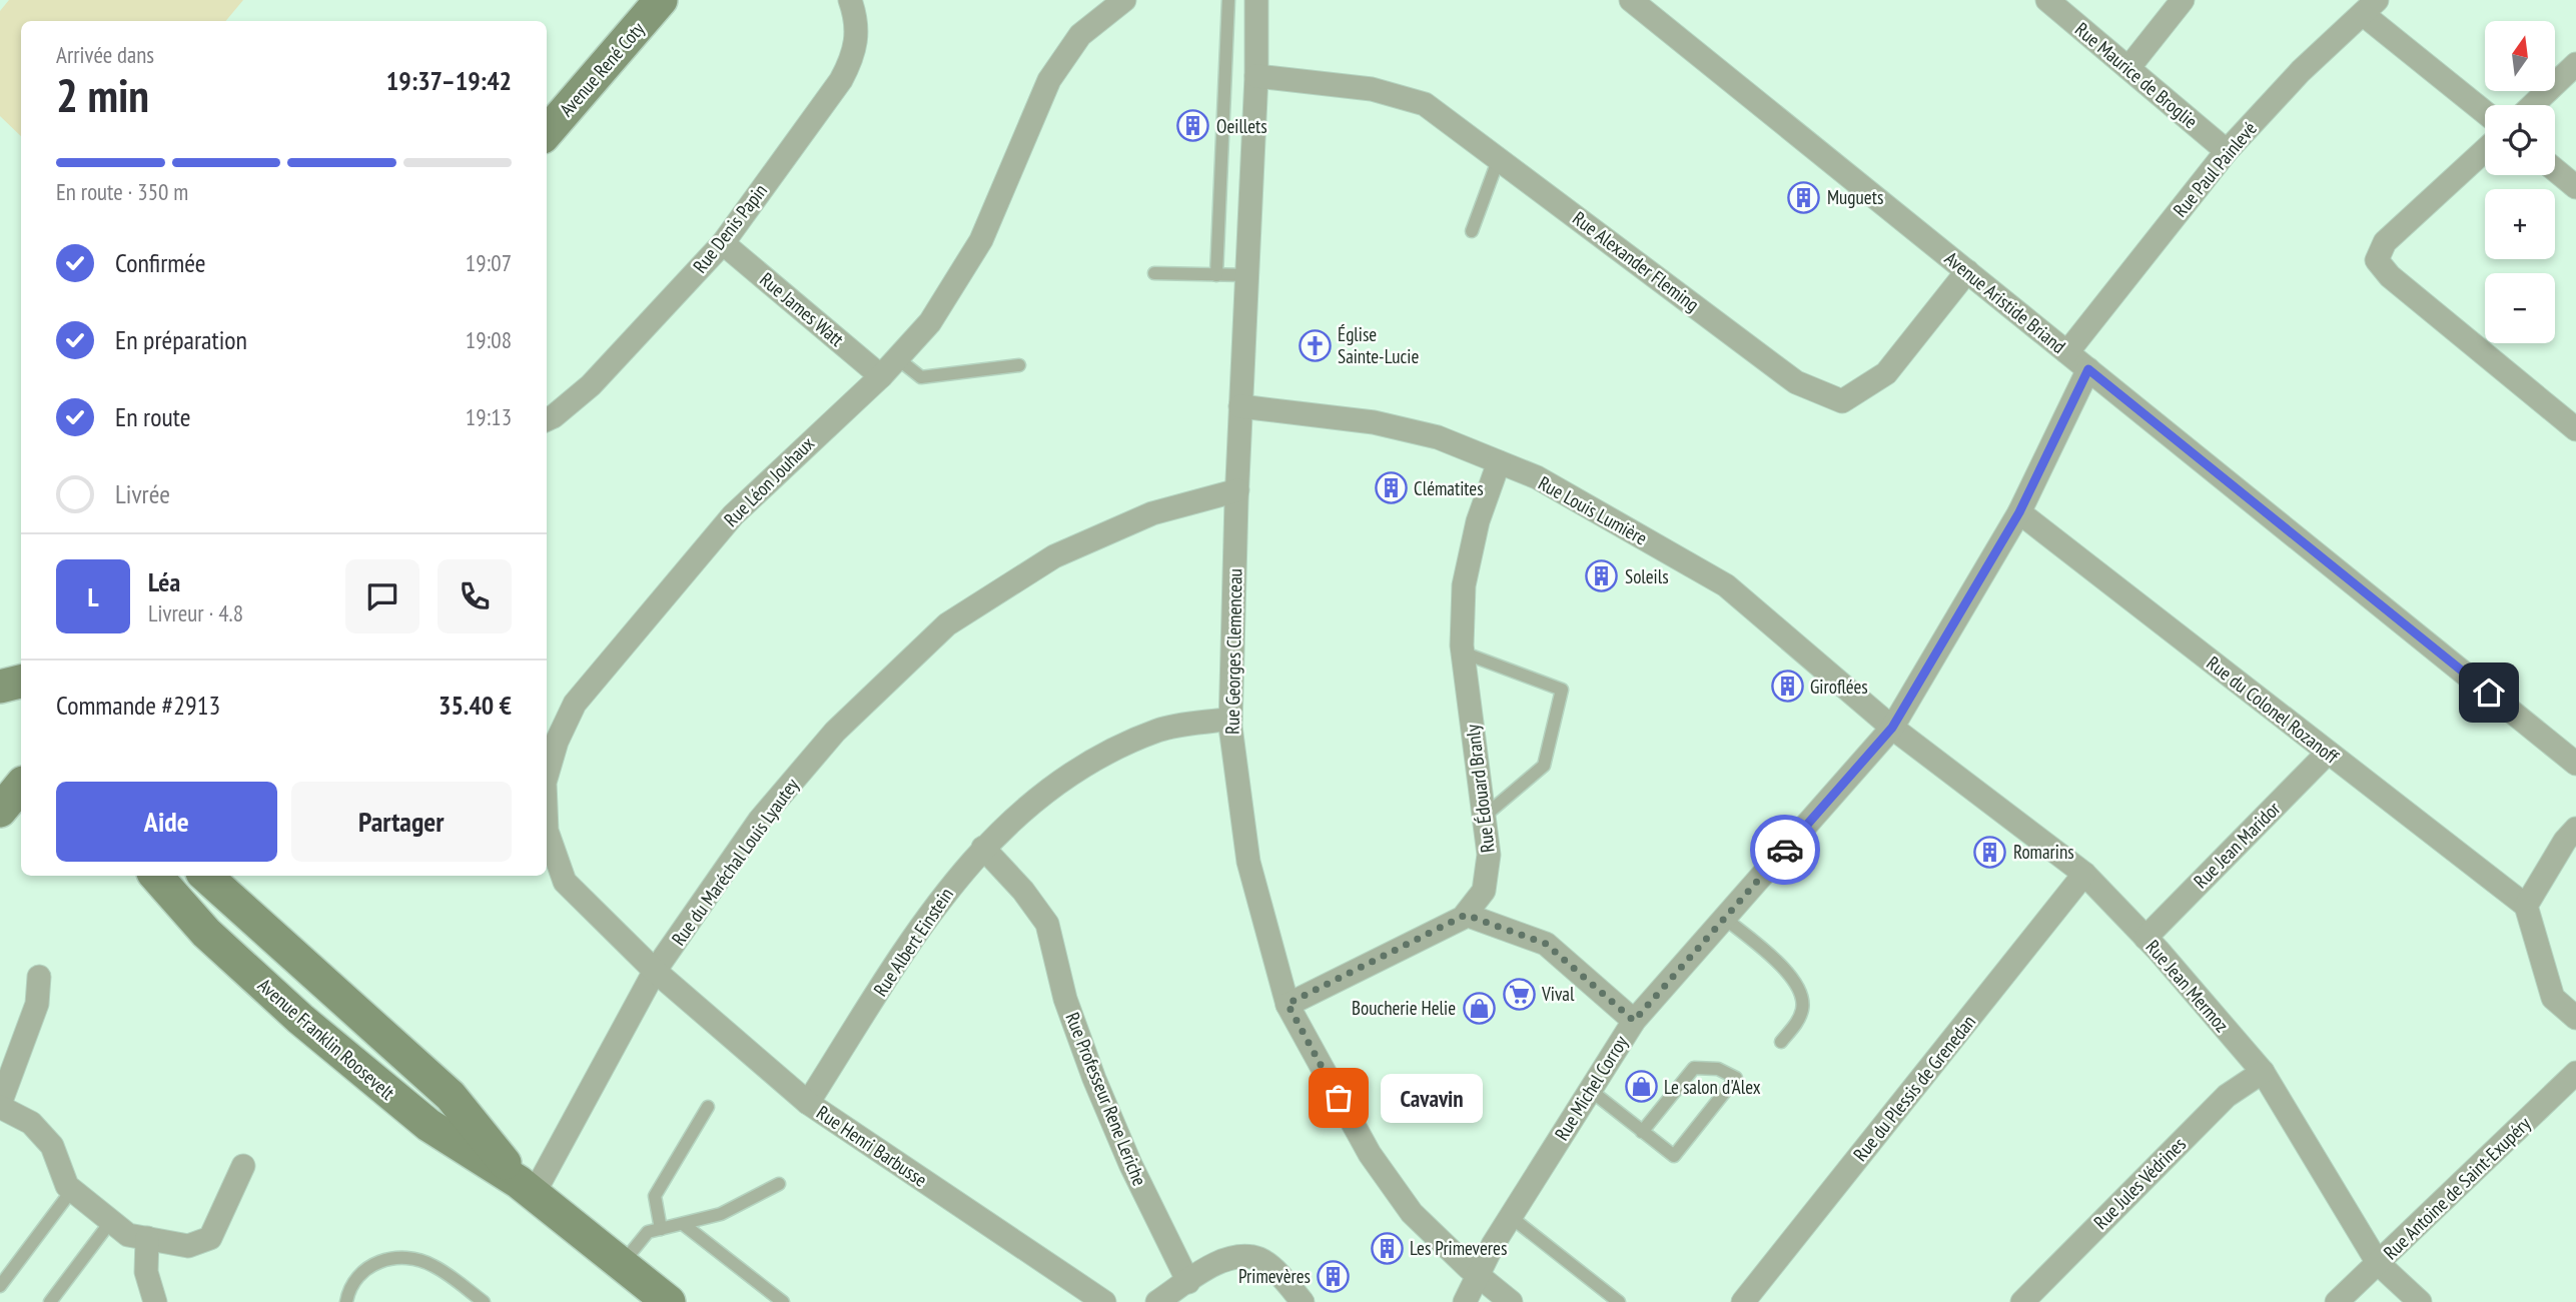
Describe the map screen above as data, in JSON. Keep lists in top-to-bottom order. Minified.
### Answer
{"streets":{"street":["Avenue René Coty","Rue Maurice de Broglie","Rue Paul Painlevé","Rue Denis Papin","Rue Alexander Fleming","Avenue Aristide Briand","Rue James Watt","Rue Léon Jouhaux","Rue Louis Lumière","Rue Georges Clemenceau","Rue du Colonel Rozanoff","Rue Édouard Branly","Rue Jean Maridor","Rue du Maréchal Louis Lyautey","Rue Albert Einstein","Rue Jean Mermoz","Avenue Franklin Roosevelt","Rue Michel Corroy","Rue du Plessis de Grenedan","Rue Professeur Rene Leriche","Rue Henri Barbusse","Rue Jules Védrines","Rue Antoine de Saint-Exupéry"]},"crossings":[["Rue Maurice de Broglie","Rue Paul Painlevé"],["Rue Paul Painlevé","Avenue Aristide Briand"],["Rue Denis Papin","Rue James Watt"],["Rue Alexander Fleming","Avenue Aristide Briand"],["Rue Alexander Fleming","Rue Georges Clemenceau"],["Avenue Aristide Briand","Rue Michel Corroy"],["Rue James Watt","Rue Léon Jouhaux"],["Rue Léon Jouhaux","Rue du Maréchal Louis Lyautey"],["Rue Léon Jouhaux","Rue Henri Barbusse"],["Rue Louis Lumière","Rue Georges Clemenceau"],["Rue Louis Lumière","Rue Édouard Branly"],["Rue Louis Lumière","Rue Jean Mermoz"],["Rue Louis Lumière","Rue Michel Corroy"],["Rue Georges Clemenceau","Rue du Maréchal Louis Lyautey"],["Rue Georges Clemenceau","Rue Albert Einstein"],["Rue Georges Clemenceau","Rue Michel Corroy"],["Rue du Colonel Rozanoff","Rue Jean Maridor"],["Rue du Colonel Rozanoff","Rue Michel Corroy"],["Rue Jean Maridor","Rue Jean Mermoz"],["Rue du Maréchal Louis Lyautey","Avenue Franklin Roosevelt"],["Rue du Maréchal Louis Lyautey","Rue Henri Barbusse"],["Rue Albert Einstein","Rue Professeur Rene Leriche"],["Rue Albert Einstein","Rue Henri Barbusse"],["Rue Jean Mermoz","Rue Michel Corroy"],["Rue Jean Mermoz","Rue du Plessis de Grenedan"],["Rue Jean Mermoz","Rue Jules Védrines"],["Rue Jean Mermoz","Rue Antoine de Saint-Exupéry"]],"places":{"building":["Oeillets","Muguets","Clématites","Soleils","Giroflées","Romarins","Les Primeveres","Primevères"],"church":["Église Sainte-Lucie"],"supermarket":["Vival"],"shop":["Boucherie Helie","Le salon d'Alex"],"other":["Cavavin"]},"north":"top","page":{"map_buttons":["+","−"],"heading":["2 min","Arrivée dans","19:37–19:42"],"panel":["Léa","Livreur · 4.8","Commande #2913","35.40 €"],"bar":"En route · 350 m","list":[["Confirmée","19:07"],["En préparation","19:08"],["En route","19:13"],"Livrée"],"round":"L","buttons":["Aide","Partager"],"bubble":"Cavavin"}}
